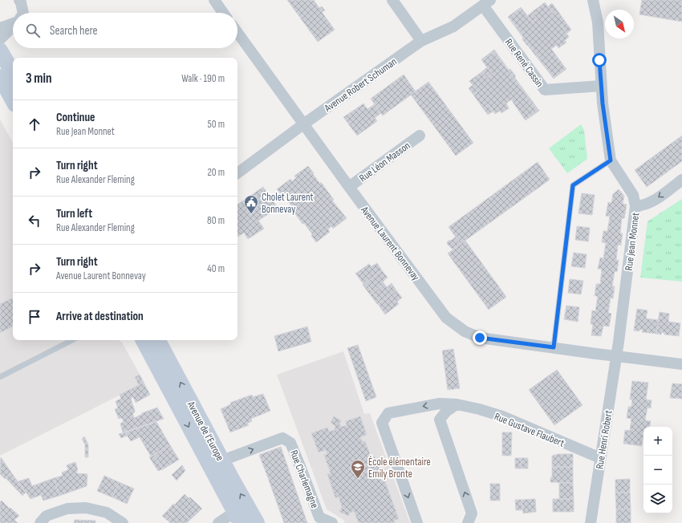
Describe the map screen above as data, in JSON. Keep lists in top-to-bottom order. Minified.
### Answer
{"streets":{"main road":["Avenue de l’Europe"],"street":["Rue René Cassin","Avenue Robert Schuman","Rue Léon Masson","Rue Jean Monnet","Avenue Laurent Bonnevay","Rue Gustave Flaubert","Rue Henri Robert","Rue Charlemagne"]},"crossings":[["Rue René Cassin","Avenue Robert Schuman"],["Rue René Cassin","Rue Jean Monnet"],["Avenue Robert Schuman","Avenue Laurent Bonnevay"],["Rue Léon Masson","Avenue Laurent Bonnevay"],["Rue Jean Monnet","Avenue Laurent Bonnevay"],["Rue Jean Monnet","Rue Henri Robert"],["Avenue Laurent Bonnevay","Rue Henri Robert"],["Rue Gustave Flaubert","Rue Henri Robert"],["Avenue de l’Europe","Rue Charlemagne"]],"places":{"public building":["Cholet Laurent Bonnevay"],"school or university":["École élémentaire Emily Bronte"]},"north":"bottom right","page":{"search":"Search here","heading":["3 min","Walk · 190 m"],"list":[["Continue","Rue Jean Monnet","50 m"],["Turn right","Rue Alexander Fleming","20 m"],["Turn left","Rue Alexander Fleming","80 m"],["Turn right","Avenue Laurent Bonnevay","40 m"],"Arrive at destination"],"map_buttons":["+","−"]}}
